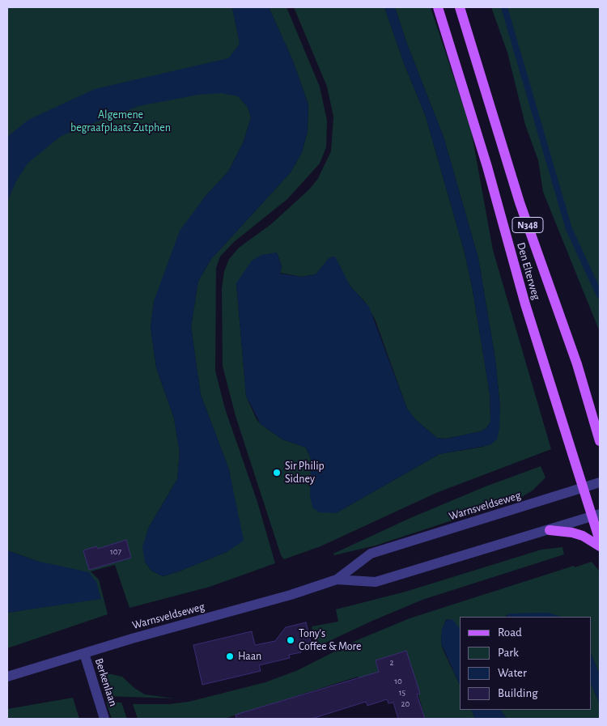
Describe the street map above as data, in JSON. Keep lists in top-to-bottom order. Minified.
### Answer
{"streets":{"main road":["N348","Den Elterweg"],"street":["Warnsveldseweg","Berkenlaan"]},"crossings":[["Den Elterweg","Warnsveldseweg"],["Warnsveldseweg","Berkenlaan"]],"parks":["Algemene begraafplaats Zutphen"],"places":["Sir Philip Sidney","Tony's Coffee & More","Haan"],"house_numbers":["107","2","10","15","20"],"legend":["Road","Park","Water","Building"]}
